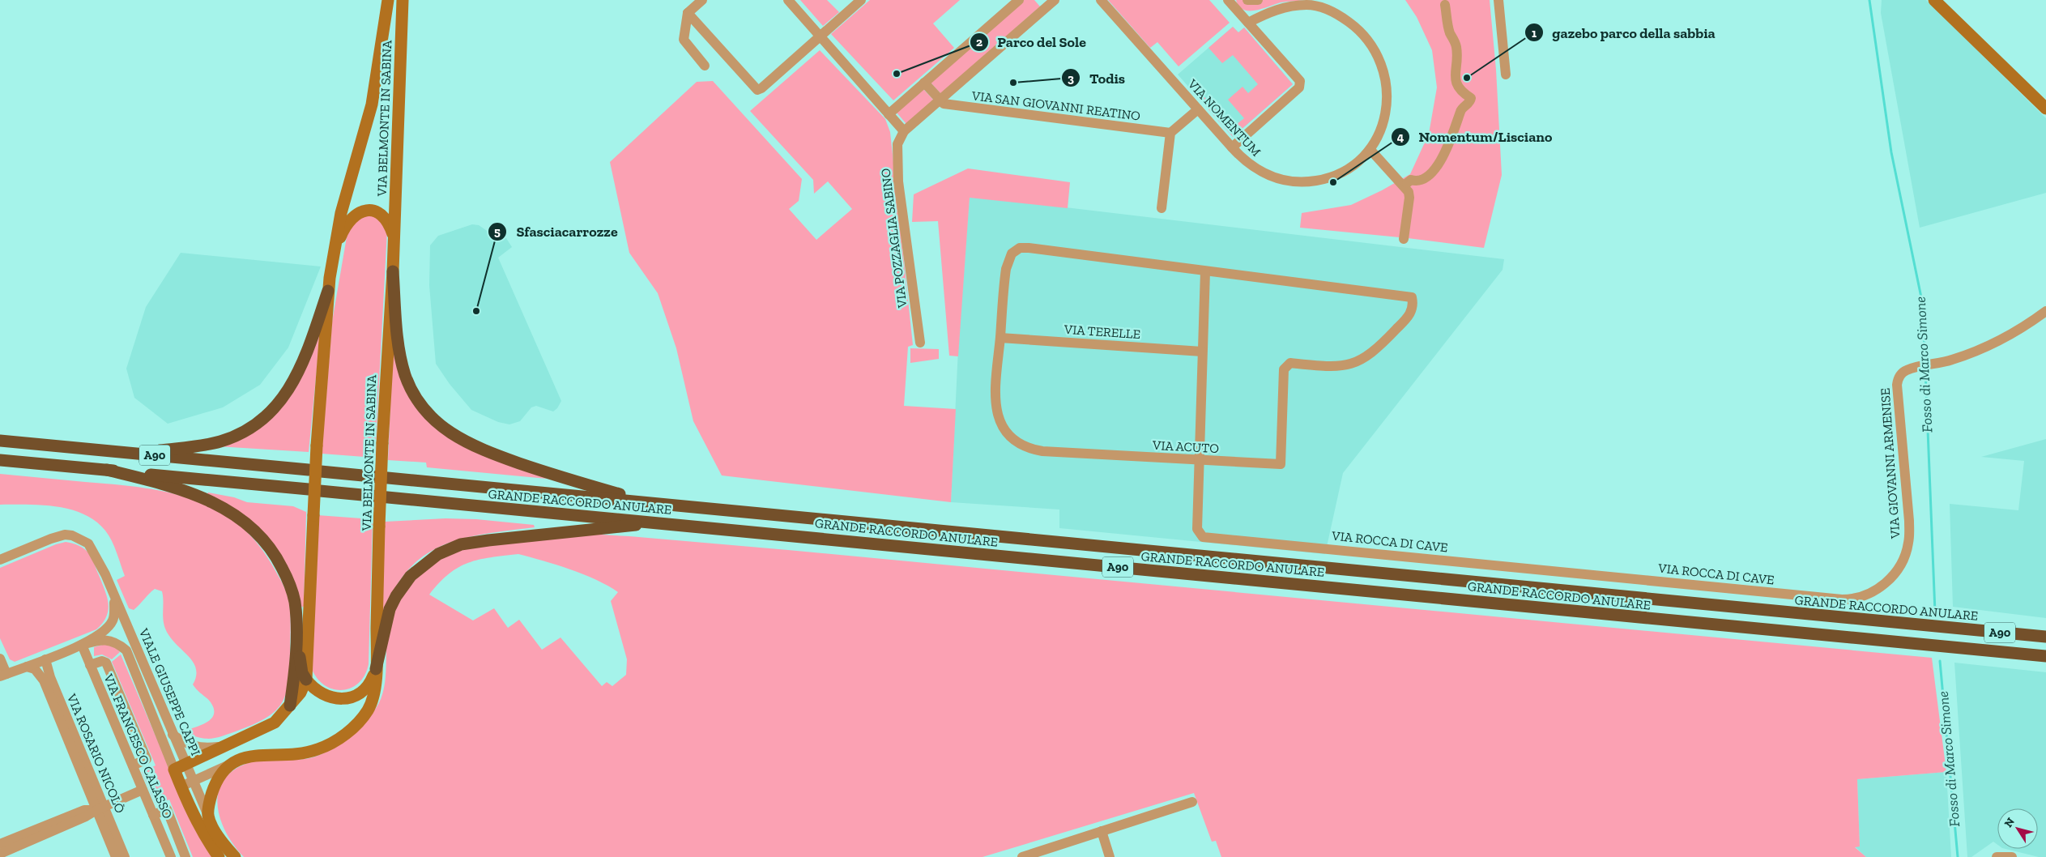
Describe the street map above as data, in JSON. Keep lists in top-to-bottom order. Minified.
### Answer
{"streets":{"highway":["A90","GRANDE RACCORDO ANULARE"],"main road":["VIA BELMONTE IN SABINA","VIALE GIUSEPPE CAPPI"],"street":["VIA SAN GIOVANNI REATINO","VIA NOMENTUM","VIA POZZAGLIA SABINO","VIA TERELLE","VIA ACUTO","VIA GIOVANNI ARMENISE","VIA ROCCA DI CAVE","VIA FRANCESCO CALASSO","VIA ROSARIO NICOLÒ"]},"crossings":[["VIA BELMONTE IN SABINA","VIALE GIUSEPPE CAPPI"],["VIA TERELLE","VIA ACUTO"],["VIA TERELLE","VIA ROCCA DI CAVE"],["VIA ACUTO","VIA ROCCA DI CAVE"],["VIA GIOVANNI ARMENISE","VIA ROCCA DI CAVE"],["VIALE GIUSEPPE CAPPI","VIA FRANCESCO CALASSO"]],"water":["Fosso di Marco Simone"],"places":["Parco del Sole","gazebo parco della sabbia","Todis","Nomentum/Lisciano","Sfasciacarrozze"],"north":"top left"}
